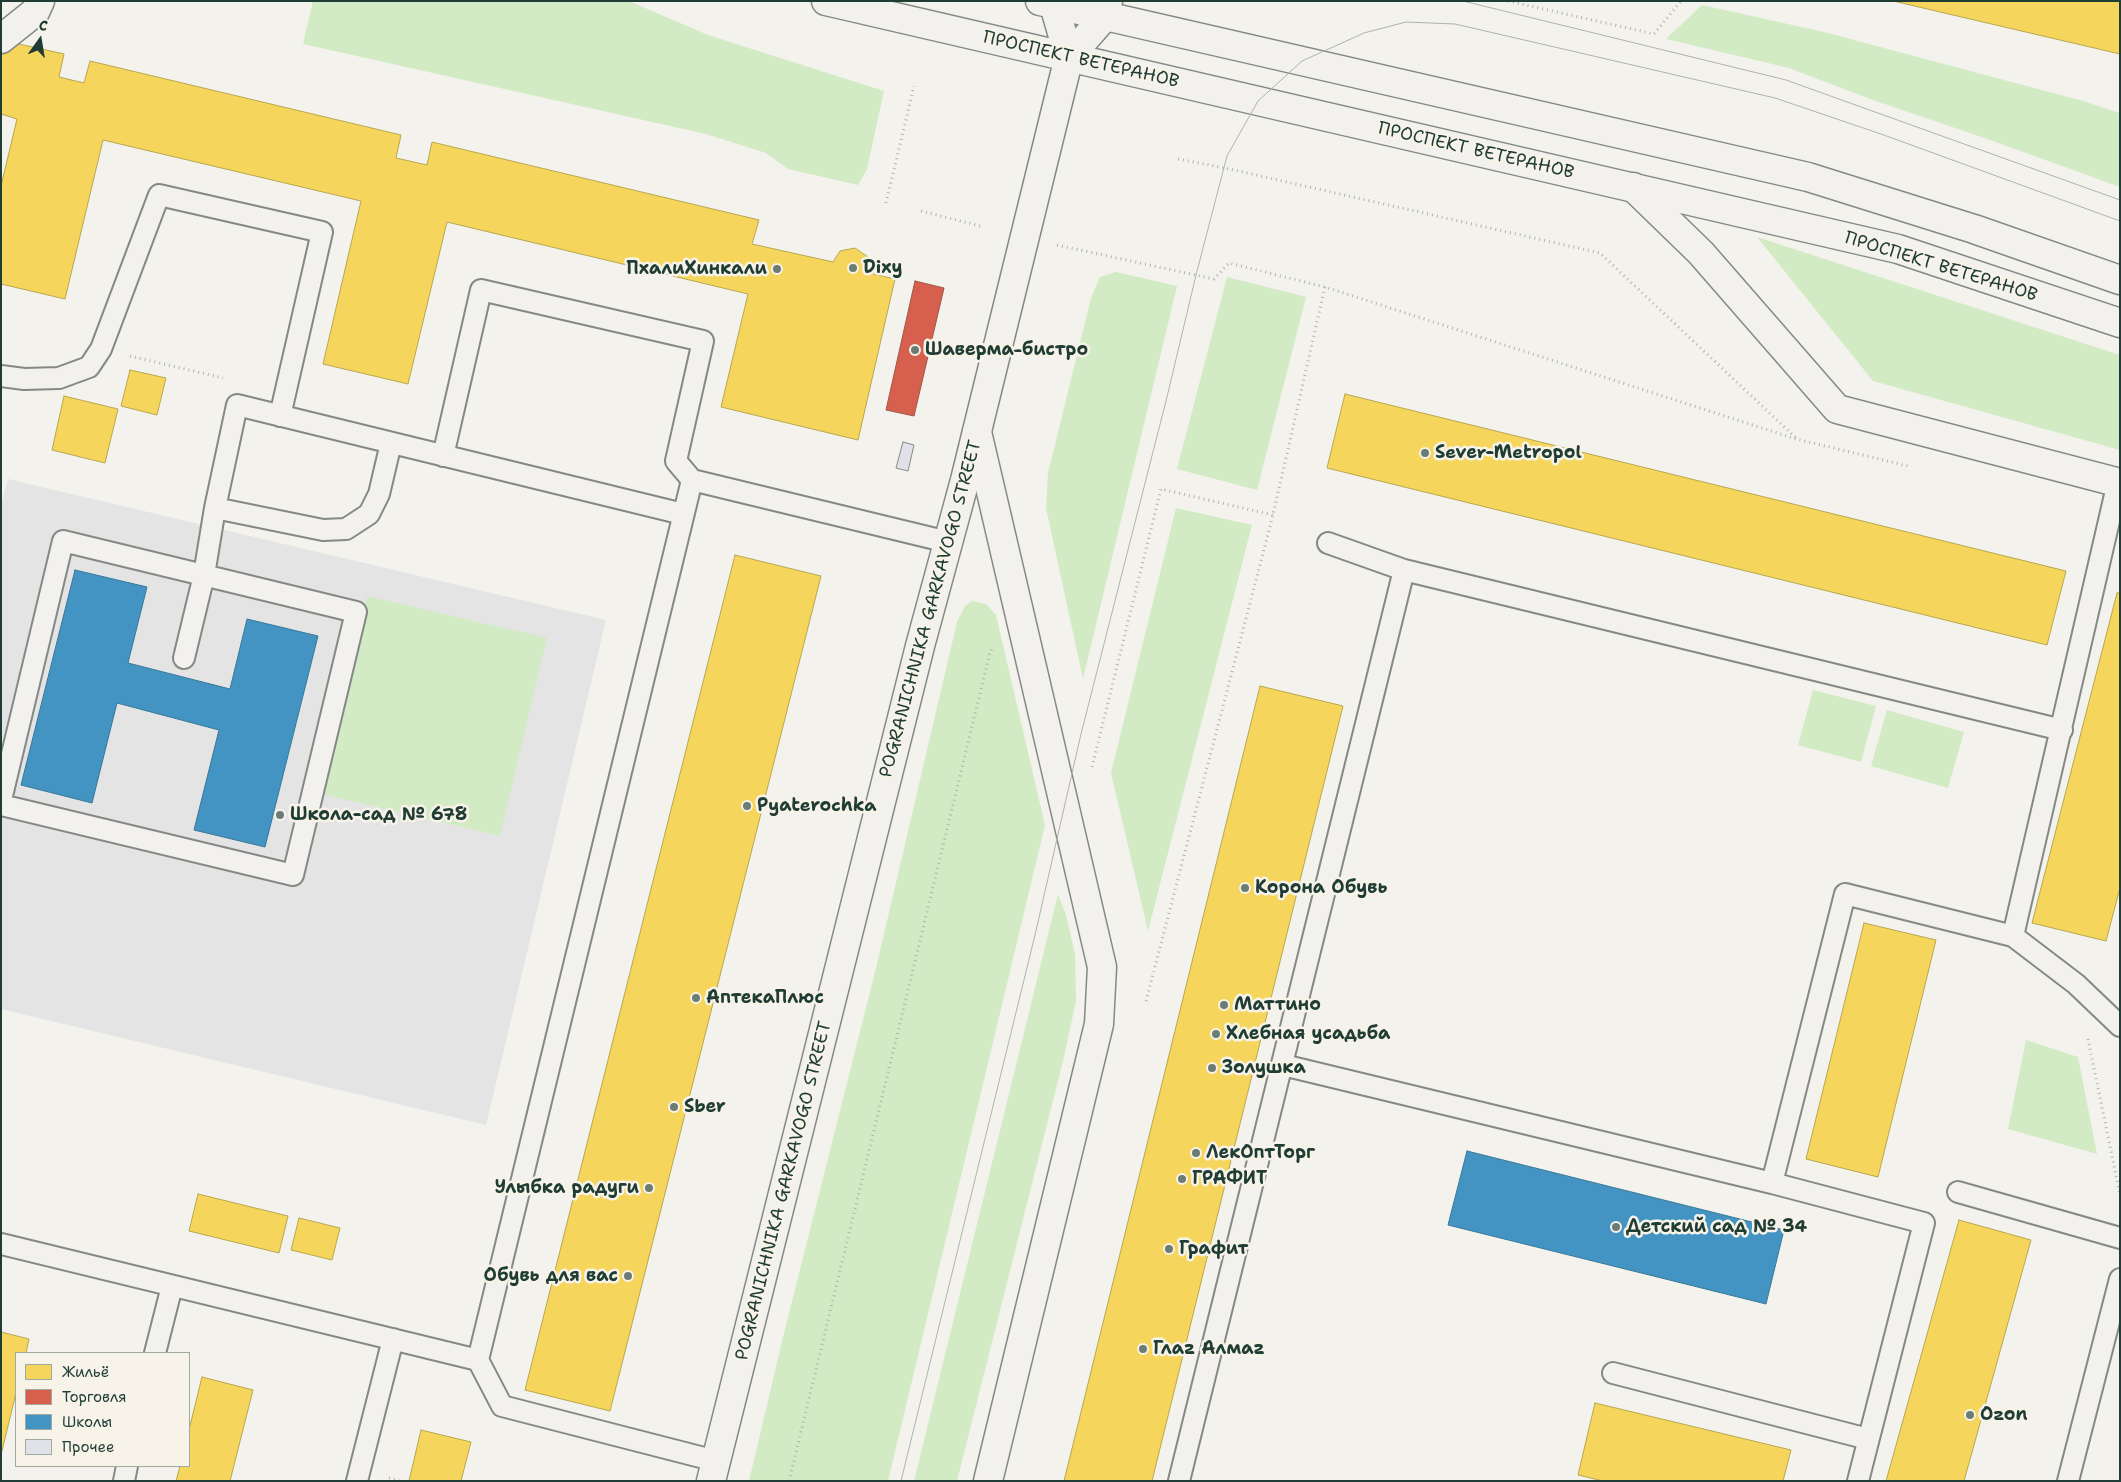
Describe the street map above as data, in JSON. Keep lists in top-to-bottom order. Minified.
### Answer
{"streets":{"street":["ПРОСПЕКТ ВЕТЕРАНОВ","POGRANICHNIKA GARKAVOGO STREET"]},"crossings":[["ПРОСПЕКТ ВЕТЕРАНОВ","POGRANICHNIKA GARKAVOGO STREET"]],"places":["Dixy","ПхалиХинкали","Шаверма-бистро","Sever-Metropol","Pyaterochka","Школа-сад № 678","Корона Обувь","АптекаПлюс","Маттино","Хлебная усадьба","Золушка","Sber","ЛекОптТорг","ГРАФИТ","Улыбка радуги","Детский сад № 34","Графит","Обувь для вас","Глаz Алмаz","Ozon"],"legend":["Жильё","Торговля","Школы","Прочее"],"north":"top"}
